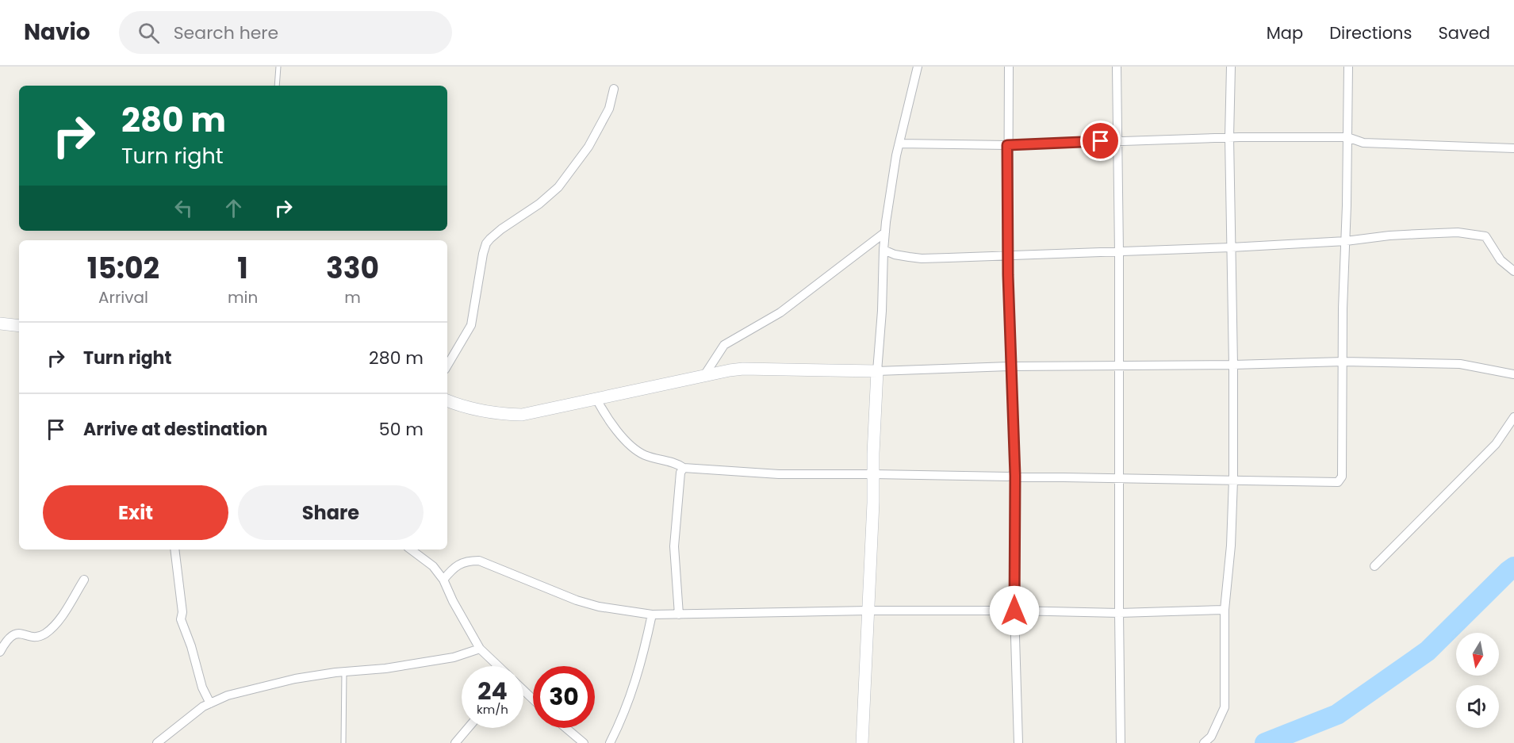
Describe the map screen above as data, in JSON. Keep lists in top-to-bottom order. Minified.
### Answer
{"north":"bottom","page":{"header":"Navio","search":"Search here","nav":["Map","Directions","Saved"],"turn":["280 m","Turn right"],"eta":["15:02","Arrival","1","min","330","m"],"list":[{"name":"Turn right","value":"280 m"},{"name":"Arrive at destination","value":"50 m"}],"buttons":["Exit","Share"],"speed":"24 km/h","limit":"30"}}
